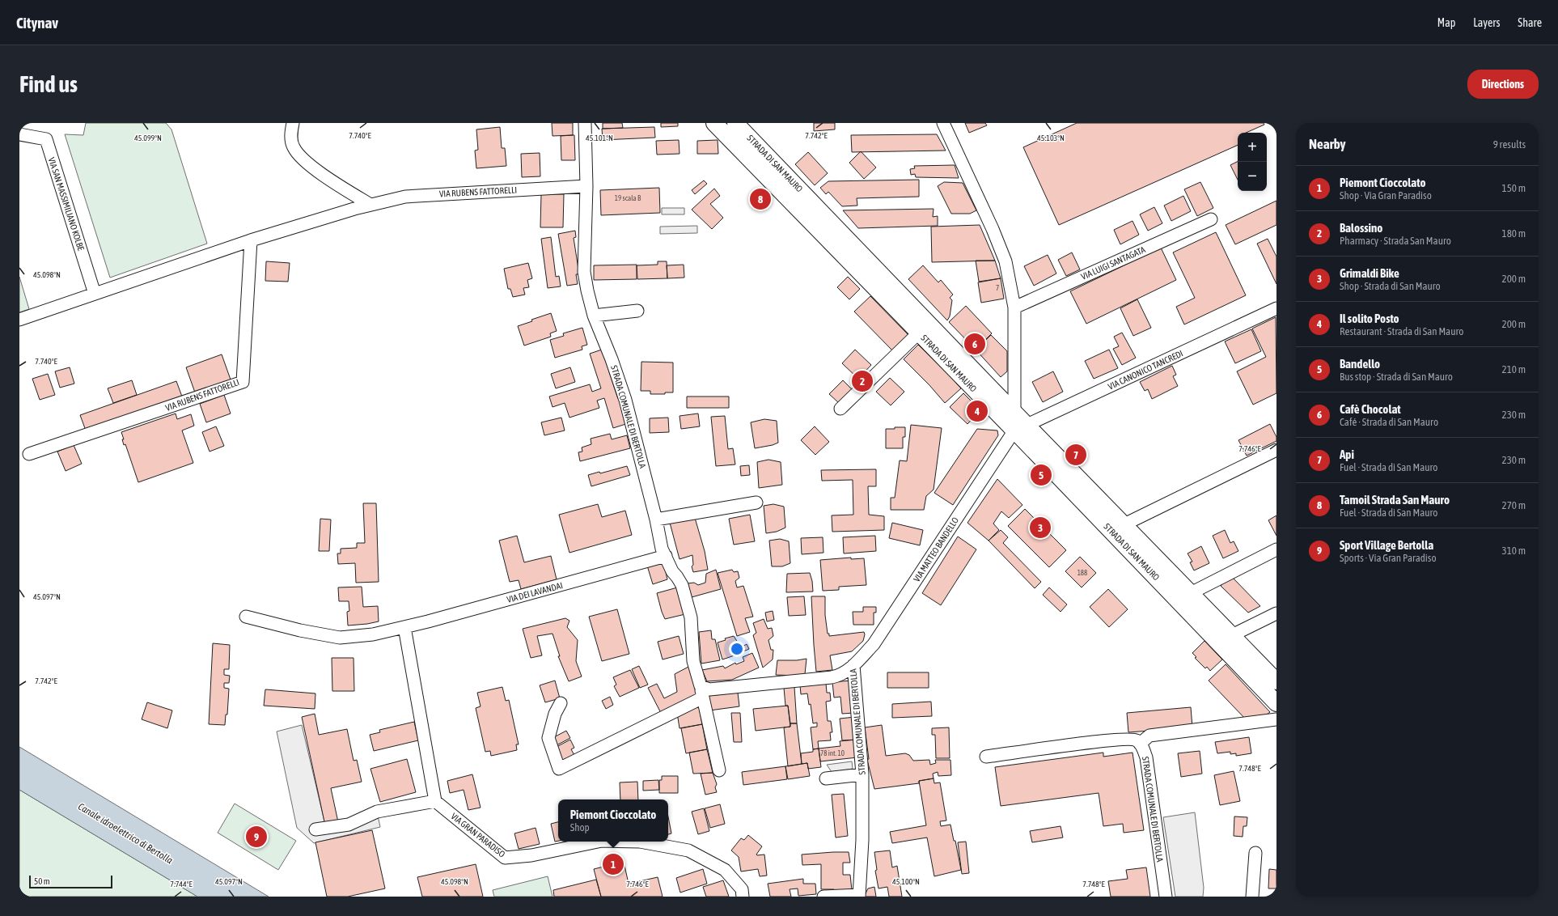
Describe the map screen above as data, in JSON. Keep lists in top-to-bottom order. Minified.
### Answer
{"streets":{"main road":["STRADA DI SAN MAURO"],"street":["VIA RUBENS FATTORELLI","VIA SAN MASSIMILIANO KOLBE","VIA LUIGI SANTAGATA","VIA CANONICO TANCREDI","STRADA COMUNALE DI BERTOLLA","VIA MATTEO BANDELLO","VIA DEI LAVANDAI","VIA GRAN PARADISO"]},"crossings":[["STRADA DI SAN MAURO","VIA CANONICO TANCREDI"],["STRADA DI SAN MAURO","VIA MATTEO BANDELLO"],["VIA RUBENS FATTORELLI","VIA SAN MASSIMILIANO KOLBE"],["VIA RUBENS FATTORELLI","STRADA COMUNALE DI BERTOLLA"],["VIA CANONICO TANCREDI","VIA MATTEO BANDELLO"],["STRADA COMUNALE DI BERTOLLA","VIA MATTEO BANDELLO"],["STRADA COMUNALE DI BERTOLLA","VIA DEI LAVANDAI"]],"water":["Canale idroelettrico di Bertolla"],"house_numbers":["19 scala B","7","188","78 int. 10"],"scale_bar":"50 m","page":{"header":"Citynav","nav":["Map","Layers","Share"],"buttons":"Directions","title":"Find us","heading":["Nearby","9 results"],"map_buttons":["+","−"],"list":[{"mark":"1","name":"Piemont Cioccolato","note":"Shop · Via Gran Paradiso","value":"150 m"},{"mark":"2","name":"Balossino","note":"Pharmacy · Strada San Mauro","value":"180 m"},{"mark":"3","name":"Grimaldi Bike","note":"Shop · Strada di San Mauro","value":"200 m"},{"mark":"4","name":"Il solito Posto","note":"Restaurant · Strada di San Mauro","value":"200 m"},{"mark":"5","name":"Bandello","note":"Bus stop · Strada di San Mauro","value":"210 m"},{"mark":"6","name":"Cafè Chocolat","note":"Café · Strada di San Mauro","value":"230 m"},{"mark":"7","name":"Api","note":"Fuel · Strada di San Mauro","value":"230 m"},{"mark":"8","name":"Tamoil Strada San Mauro","note":"Fuel · Strada di San Mauro","value":"270 m"},{"mark":"9","name":"Sport Village Bertolla","note":"Sports · Via Gran Paradiso","value":"310 m"}],"pins":["8","6","2","4","7","5","3","9","1"],"popup":["Piemont Cioccolato","Shop"],"scale":"50 m"},"coordinates":["7.740°E","7.742°E","45.099°N","45.101°N","45.103°N","45.098°N","7.746°E","45.097°N","7.748°E","45.100°N","7.744°E"]}
